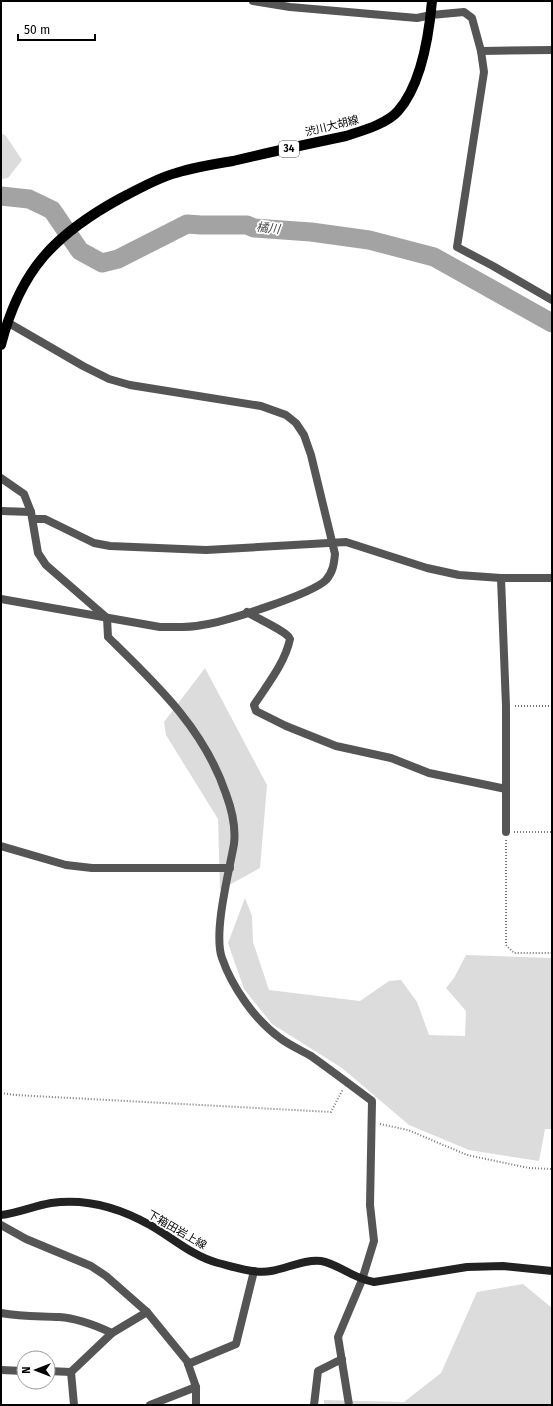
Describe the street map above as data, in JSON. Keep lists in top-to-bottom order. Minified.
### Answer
{"streets":{"main road":["渋川大胡線","34","下箱田岩上線"]},"crossings":[["渋川大胡線","34"]],"water":["橘川"],"scale_bar":"50 m","north":"left"}
